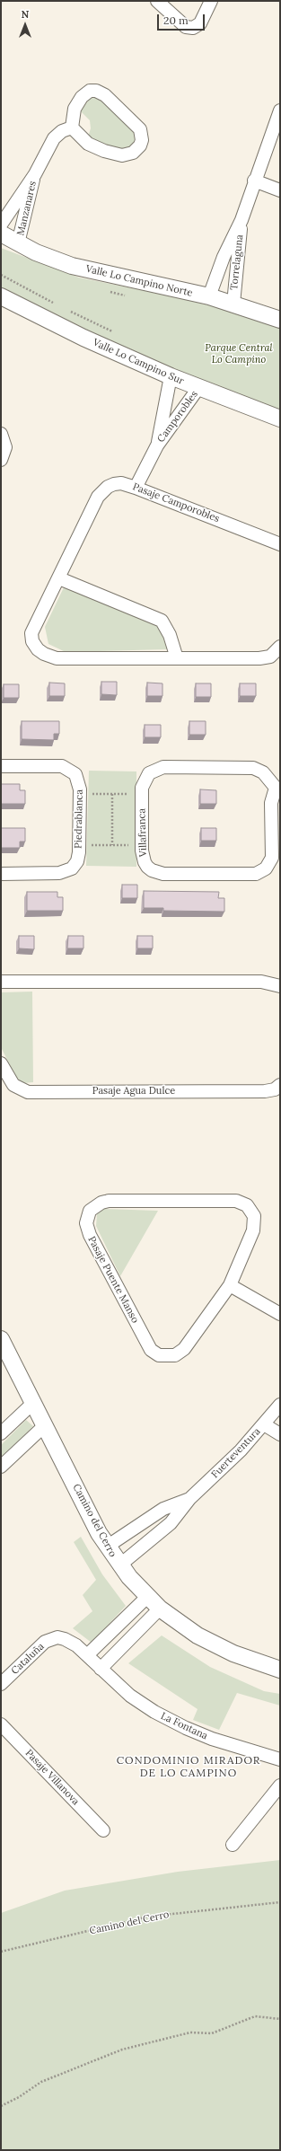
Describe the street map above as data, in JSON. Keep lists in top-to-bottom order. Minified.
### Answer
{"streets":{"street":["Manzanares","Torrelaguna","Valle Lo Campino Norte","Valle Lo Campino Sur","Camporobles","Pasaje Camporobles","Piedrablanca","Villafranca","Pasaje Agua Dulce","Pasaje Puente Manso","Fuerteventura","Camino del Cerro","Cataluña","La Fontana","Pasaje Villanova"]},"crossings":[["Manzanares","Valle Lo Campino Norte"],["Torrelaguna","Valle Lo Campino Norte"],["Valle Lo Campino Sur","Camporobles"],["Camporobles","Pasaje Camporobles"],["Fuerteventura","Camino del Cerro"],["Cataluña","La Fontana"]],"districts":["CONDOMINIO MIRADOR DE LO CAMPINO"],"parks":["Parque Central Lo Campino"],"scale_bar":"20 m","north":"top"}
